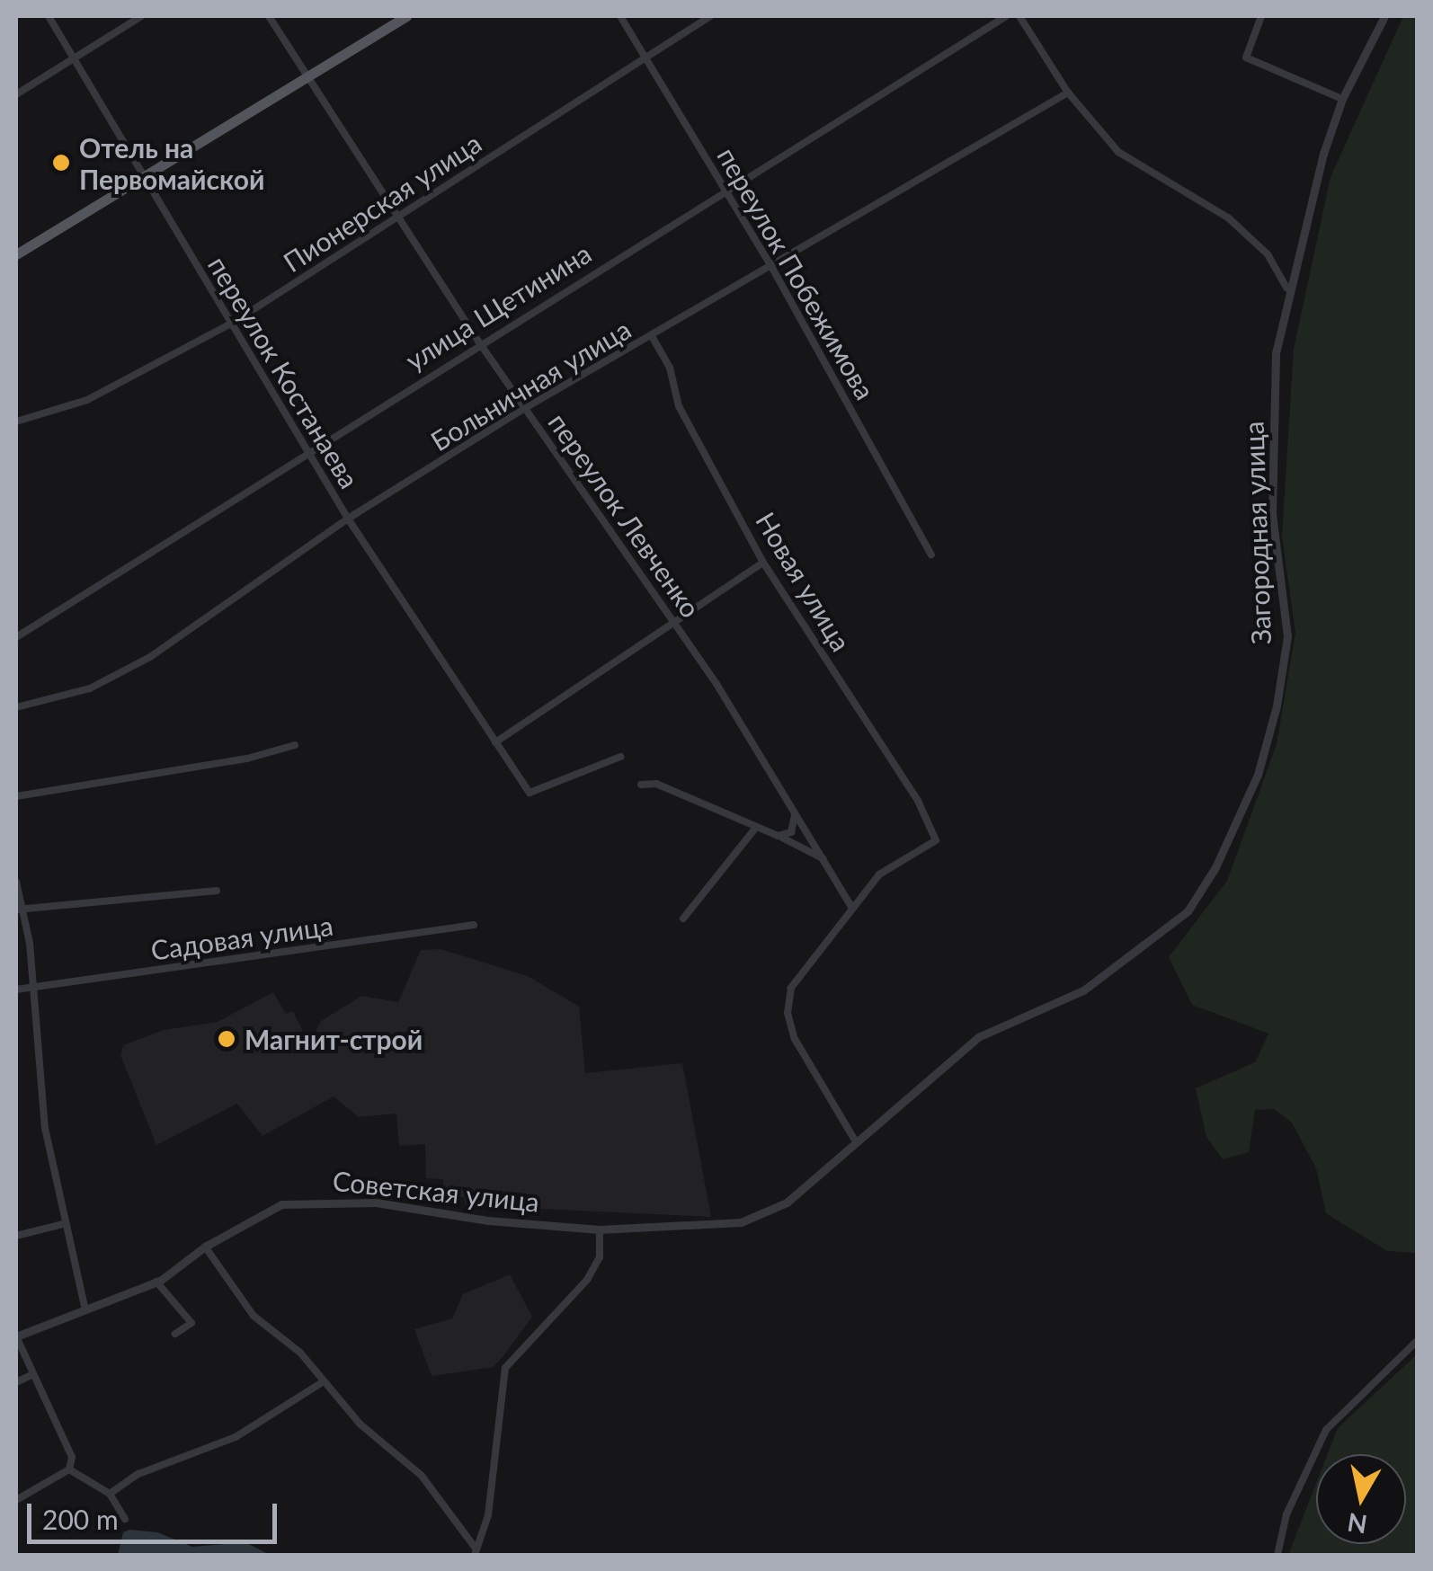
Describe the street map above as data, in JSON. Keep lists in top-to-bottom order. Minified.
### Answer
{"streets":{"street":["Пионерская улица","переулок Побежимова","улица Щетинина","переулок Костанаева","Больничная улица","переулок Левченко","Загородная улица","Новая улица","Садовая улица","Советская улица"]},"crossings":[["Пионерская улица","переулок Побежимова"],["Пионерская улица","переулок Костанаева"],["Пионерская улица","переулок Левченко"],["переулок Побежимова","улица Щетинина"],["переулок Побежимова","Больничная улица"],["улица Щетинина","переулок Костанаева"],["улица Щетинина","переулок Левченко"],["переулок Костанаева","Больничная улица"],["Больничная улица","переулок Левченко"],["Больничная улица","Новая улица"],["переулок Левченко","Новая улица"],["Загородная улица","Советская улица"]],"places":["Отель на Первомайской","Магнит-строй"],"scale_bar":"200 m","north":"bottom"}
